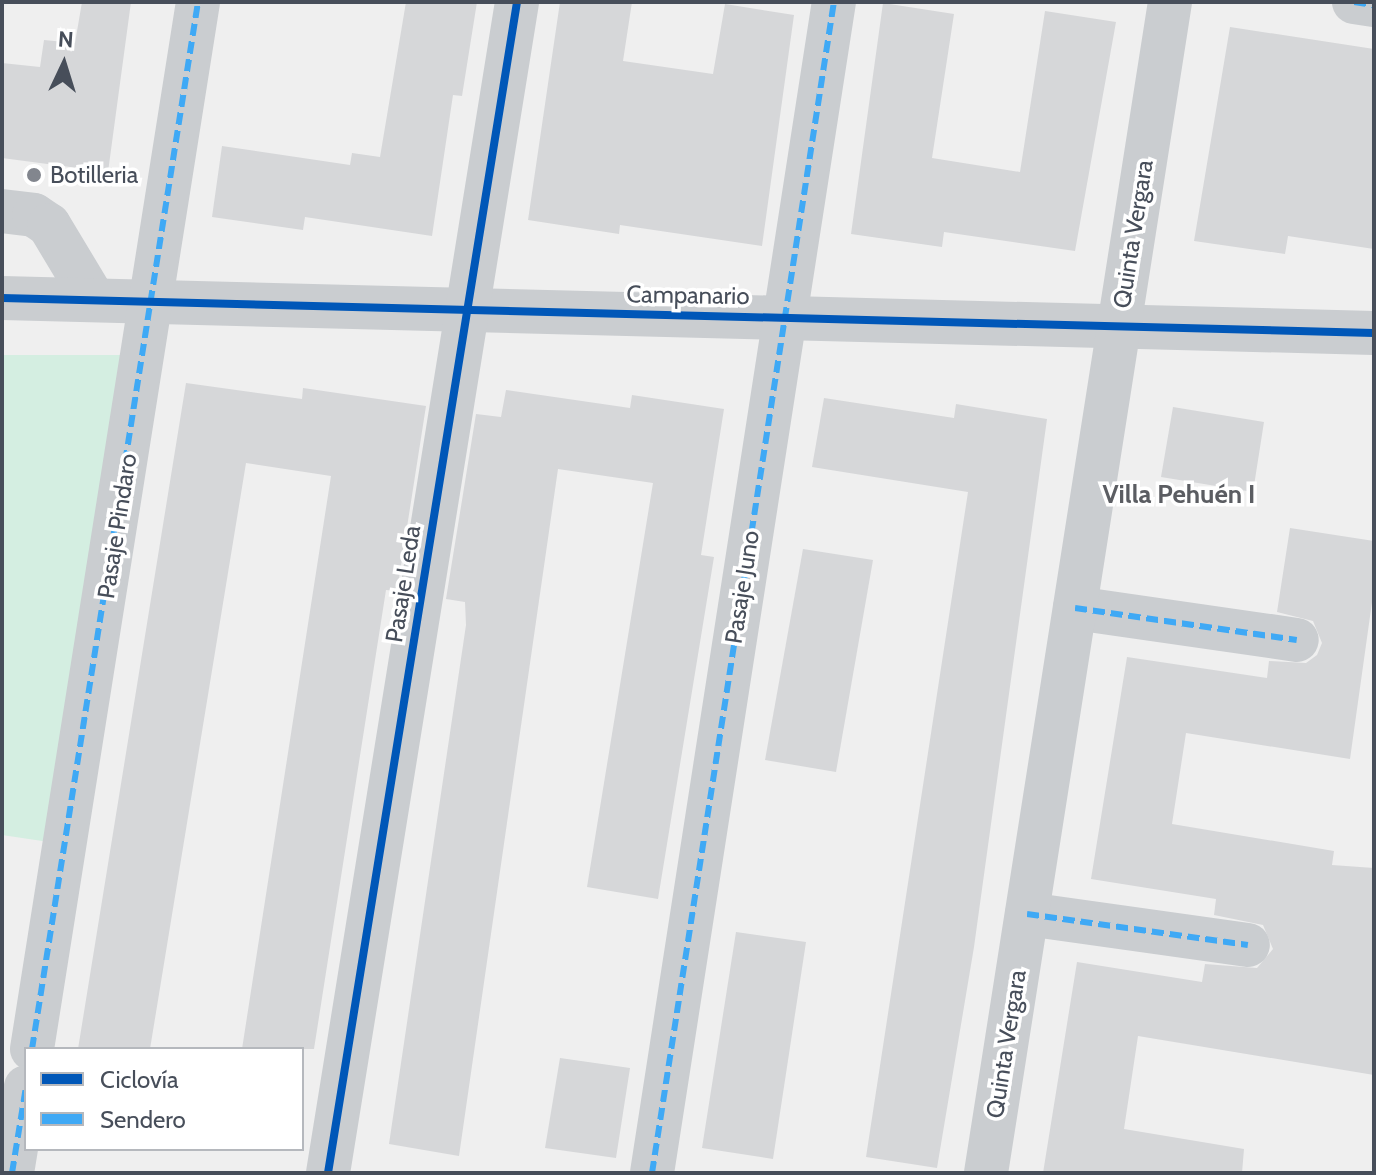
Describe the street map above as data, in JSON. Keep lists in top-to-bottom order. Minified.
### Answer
{"streets":{"street":["Quinta Vergara","Campanario","Pasaje Pindaro","Pasaje Leda","Pasaje Juno"]},"crossings":[["Quinta Vergara","Campanario"],["Campanario","Pasaje Pindaro"],["Campanario","Pasaje Leda"],["Campanario","Pasaje Juno"]],"districts":["Villa Pehuén I"],"places":["Botilleria"],"legend":["Ciclovía","Sendero"],"north":"top"}
